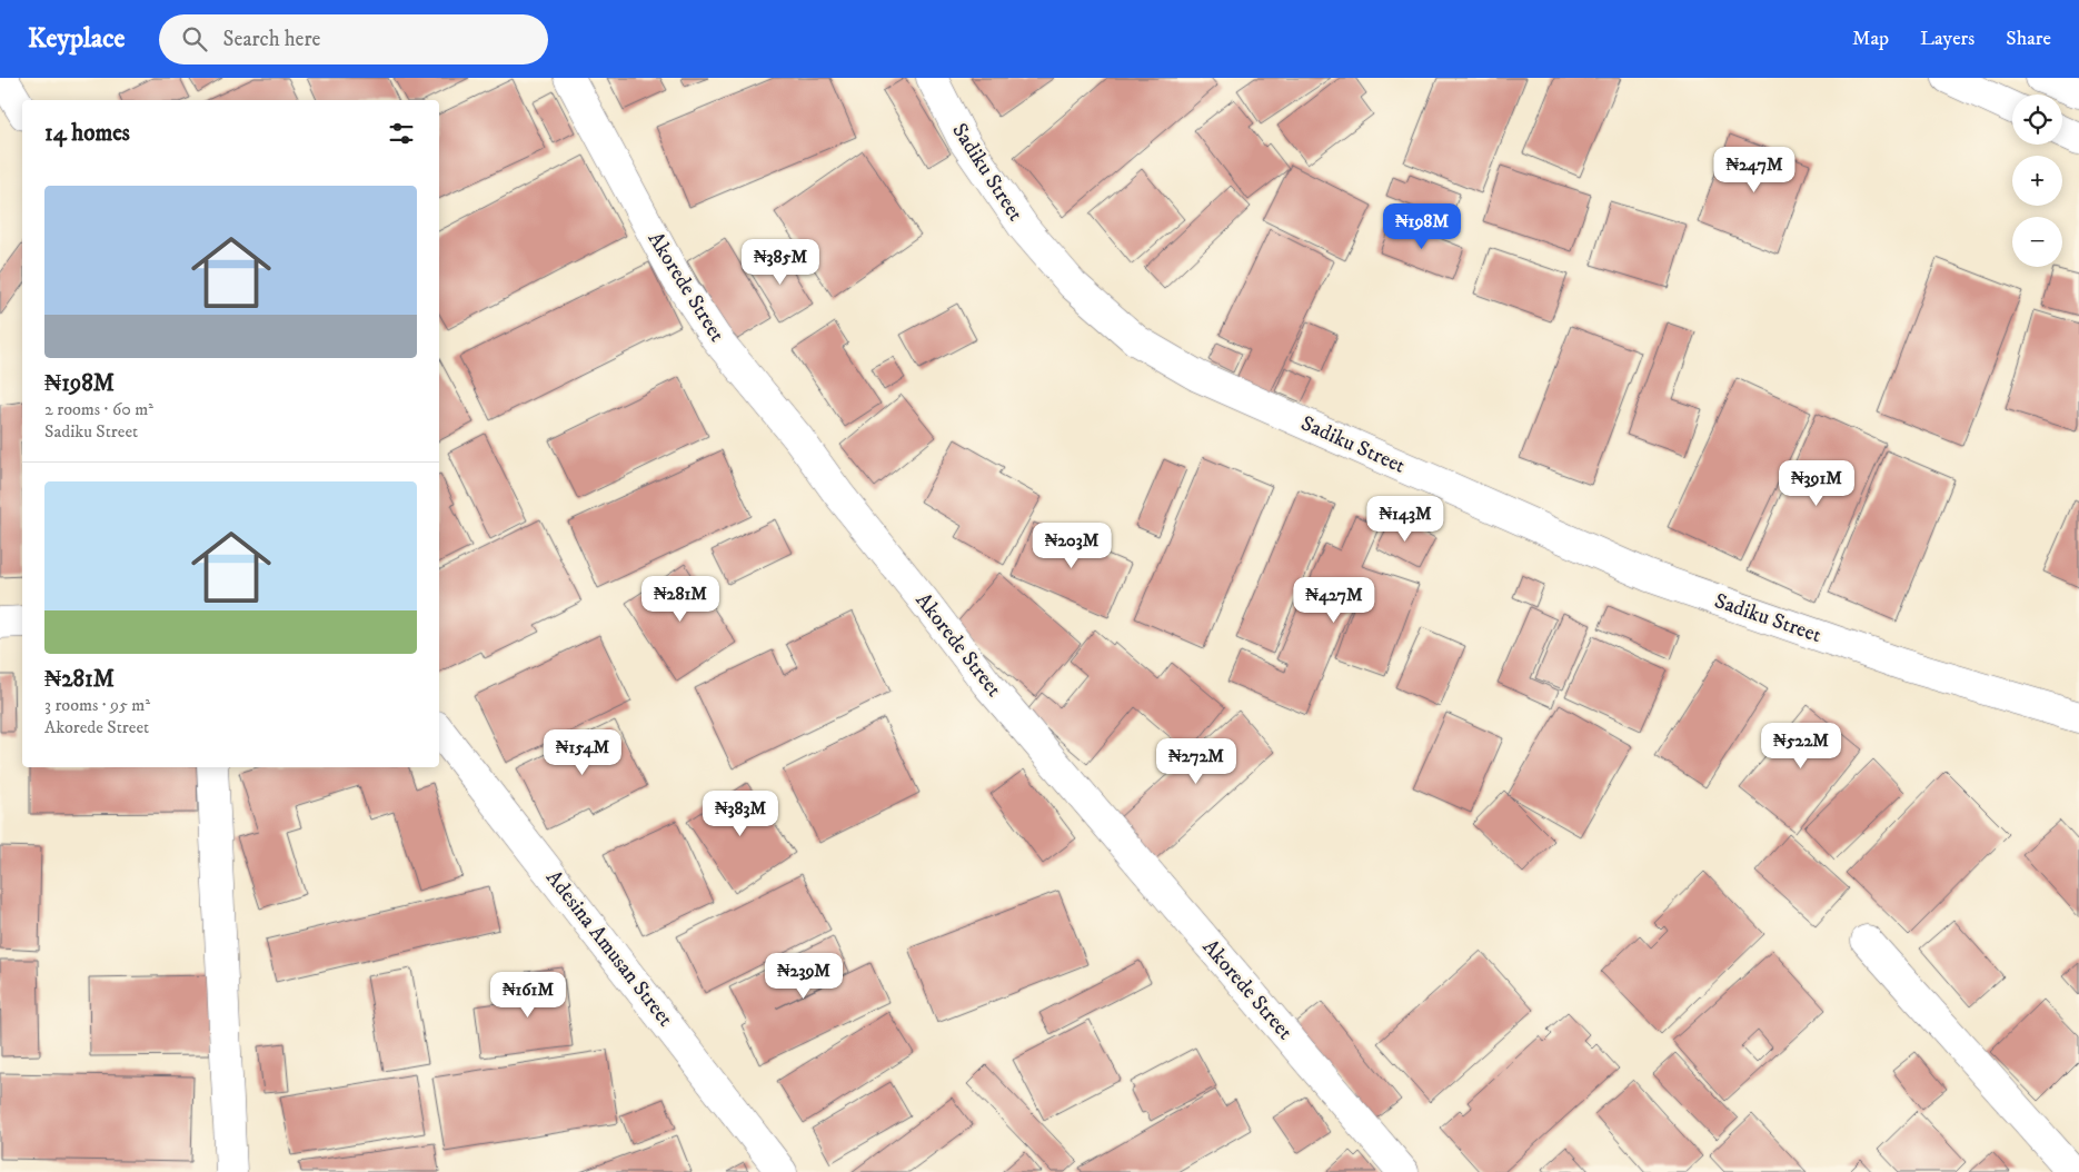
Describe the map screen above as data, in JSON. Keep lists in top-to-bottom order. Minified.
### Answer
{"streets":{"street":["Sadiku Street","Akorede Street","Adesina Amusan Street"]},"page":{"header":"Keyplace","search":"Search here","nav":["Map","Layers","Share"],"map_buttons":["+","−"],"heading":"14 homes","price":["₦247M","₦198M","₦385M","₦391M","₦143M","₦203M","₦281M","₦427M","₦522M","₦154M","₦272M","₦383M","₦239M","₦161M"],"list":[{"name":"₦198M","note":"2 rooms · 60 m² · Sadiku Street"},{"name":"₦281M","note":"3 rooms · 95 m² · Akorede Street"}]}}
